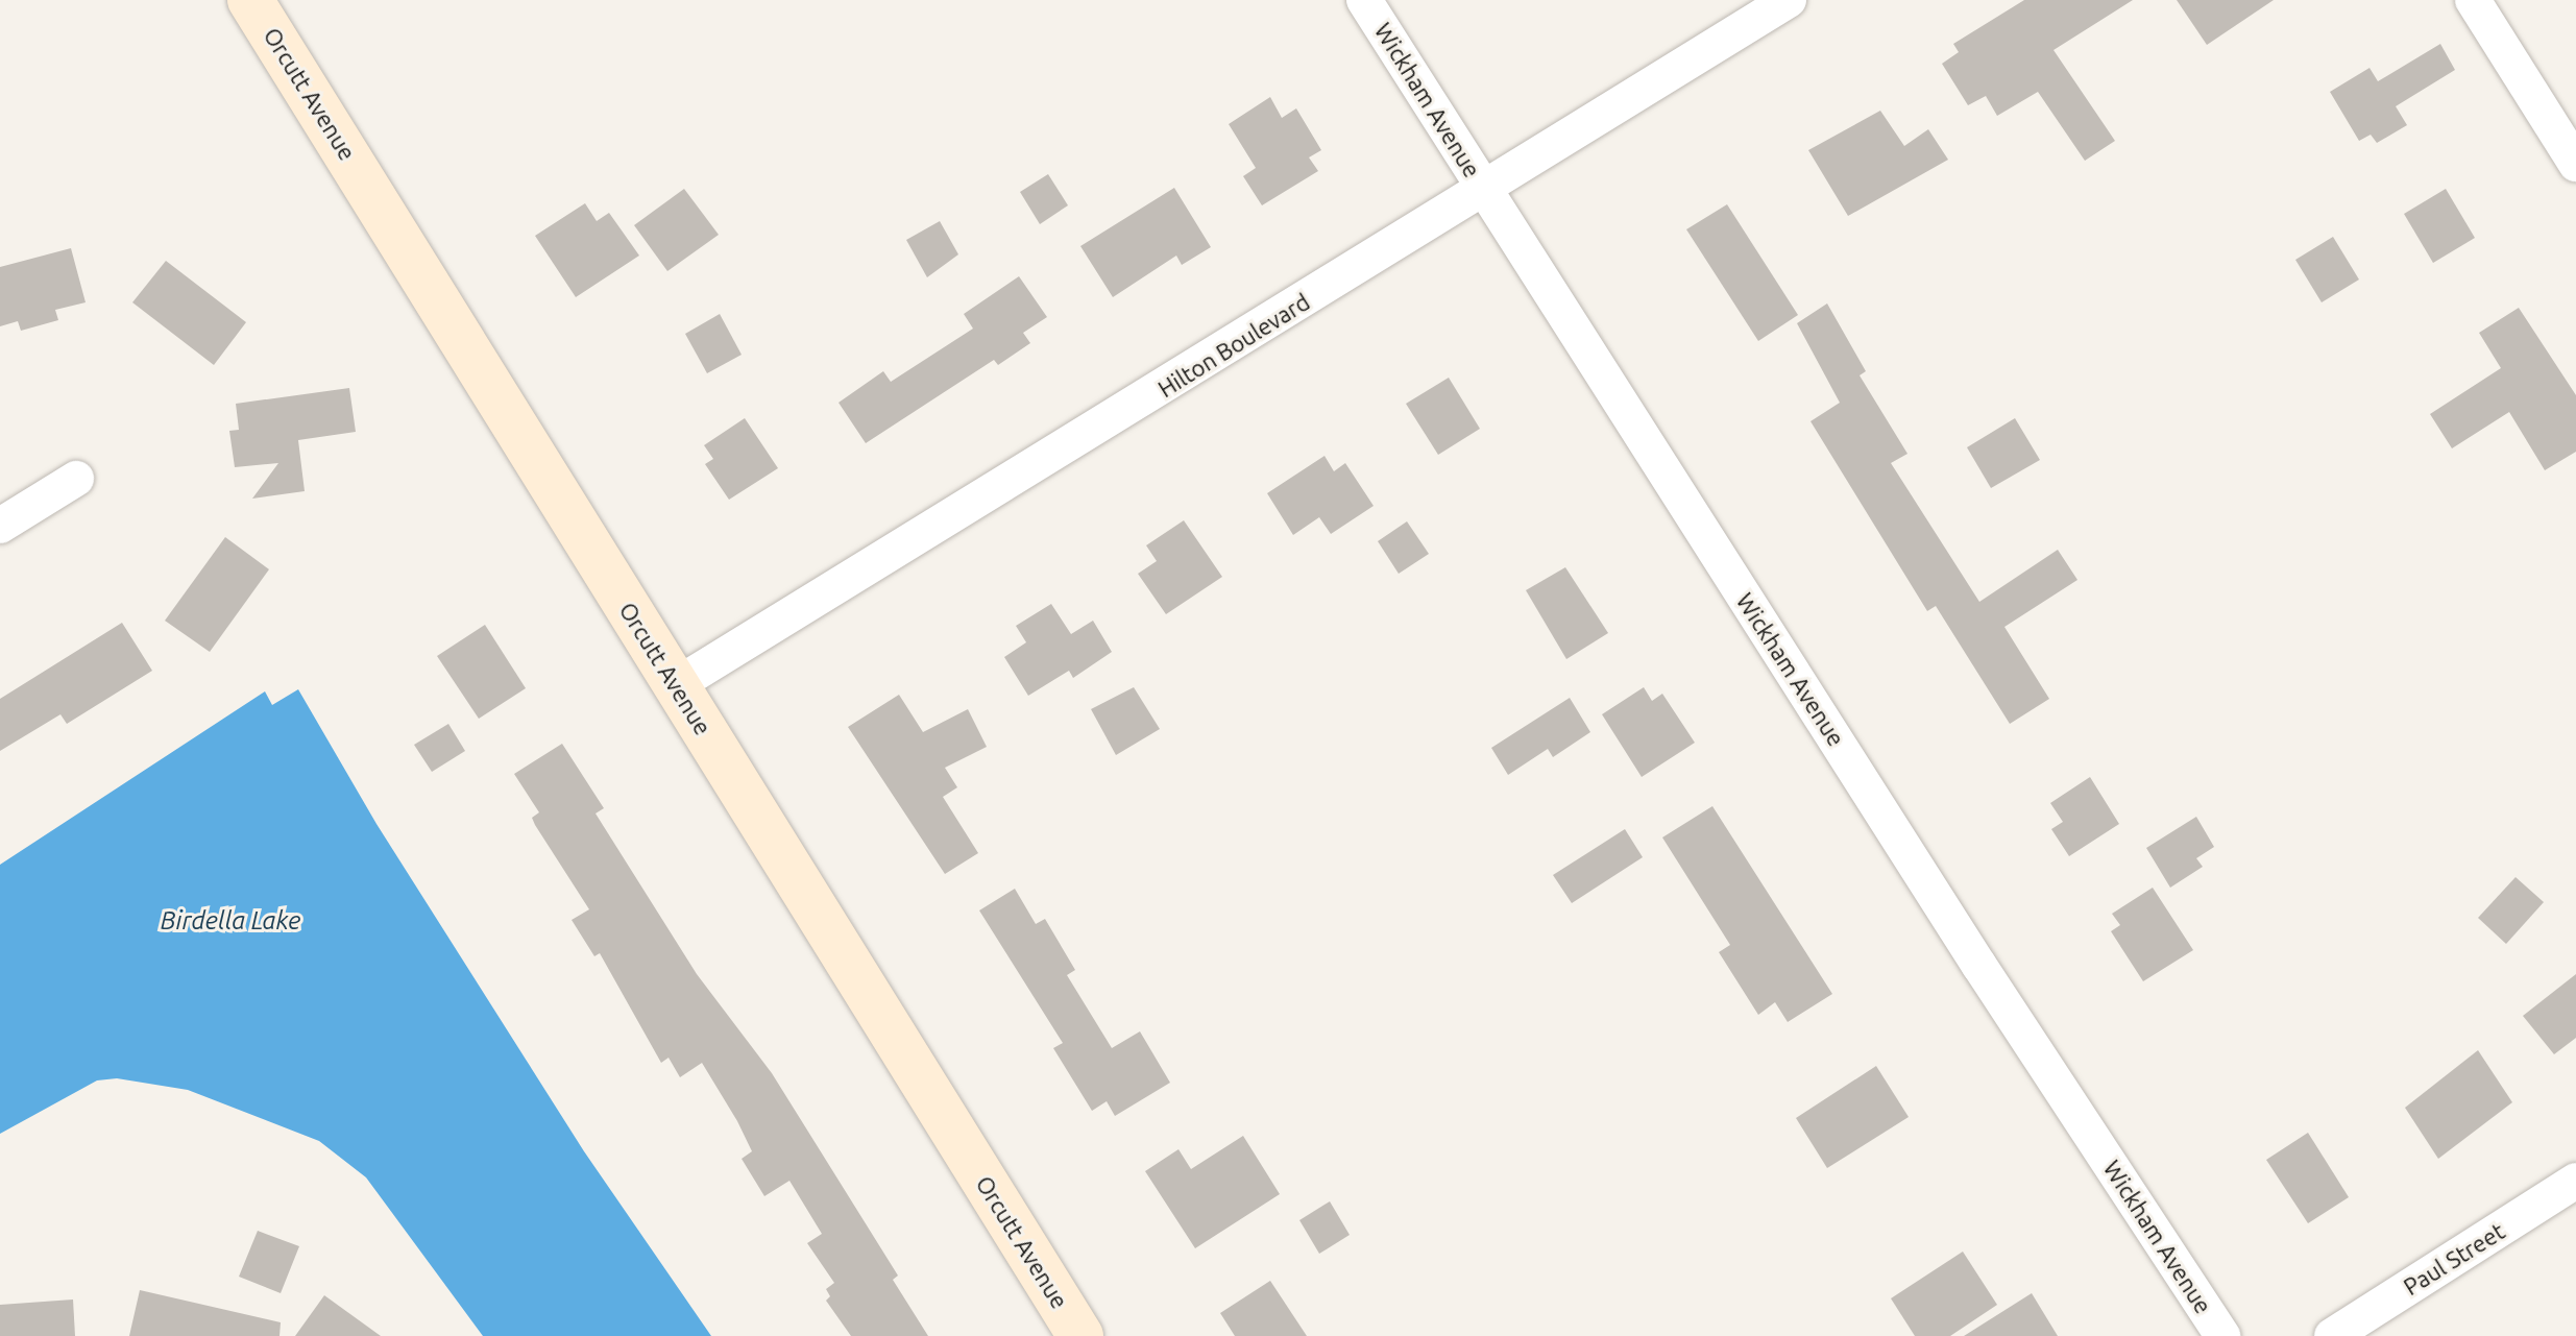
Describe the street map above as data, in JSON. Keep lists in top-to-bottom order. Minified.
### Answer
{"streets":{"street":["Orcutt Avenue","Wickham Avenue","Hilton Boulevard","Paul Street"]},"crossings":[["Orcutt Avenue","Hilton Boulevard"],["Wickham Avenue","Hilton Boulevard"]],"water":["Birdella Lake"]}
